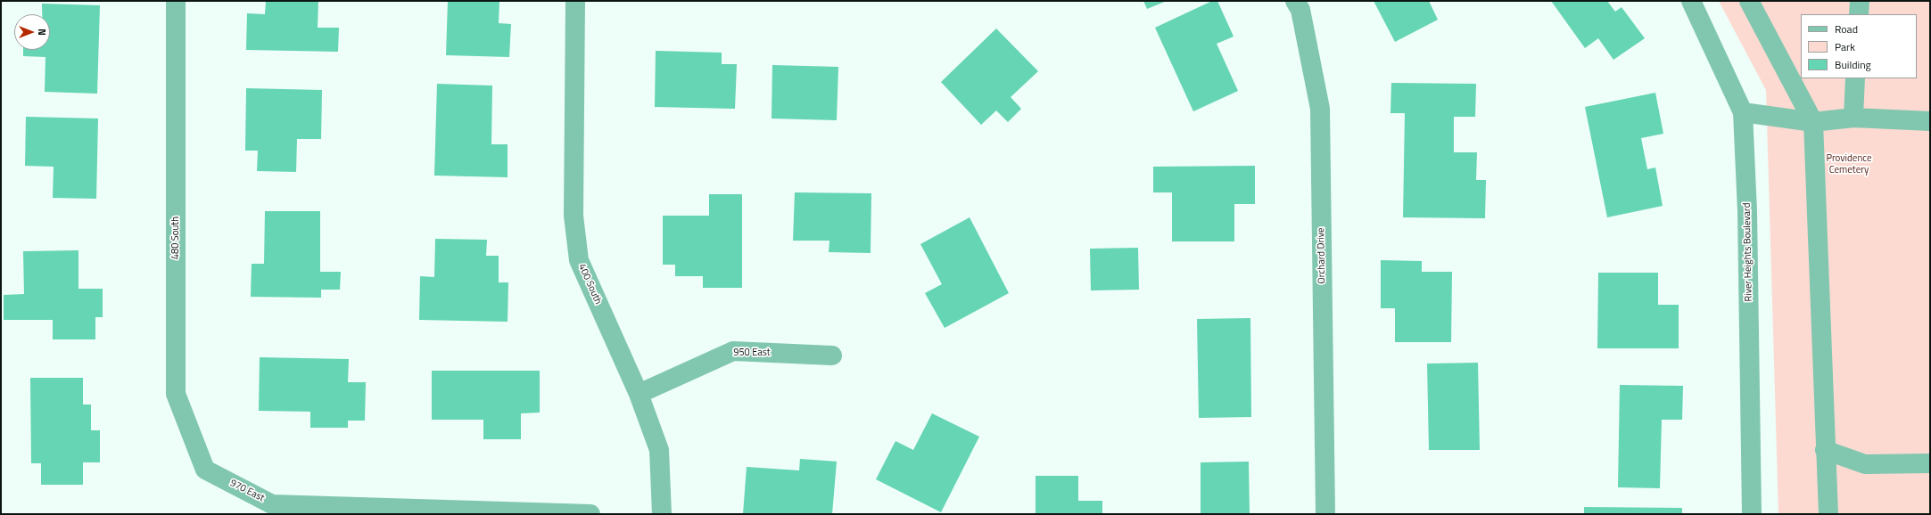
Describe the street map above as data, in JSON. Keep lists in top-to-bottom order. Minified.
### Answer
{"streets":{"street":["480 South","River Heights Boulevard","Orchard Drive","400 South","950 East","970 East"]},"crossings":[["480 South","970 East"],["400 South","950 East"]],"parks":["Providence Cemetery"],"legend":["Road","Park","Building"],"north":"right"}
